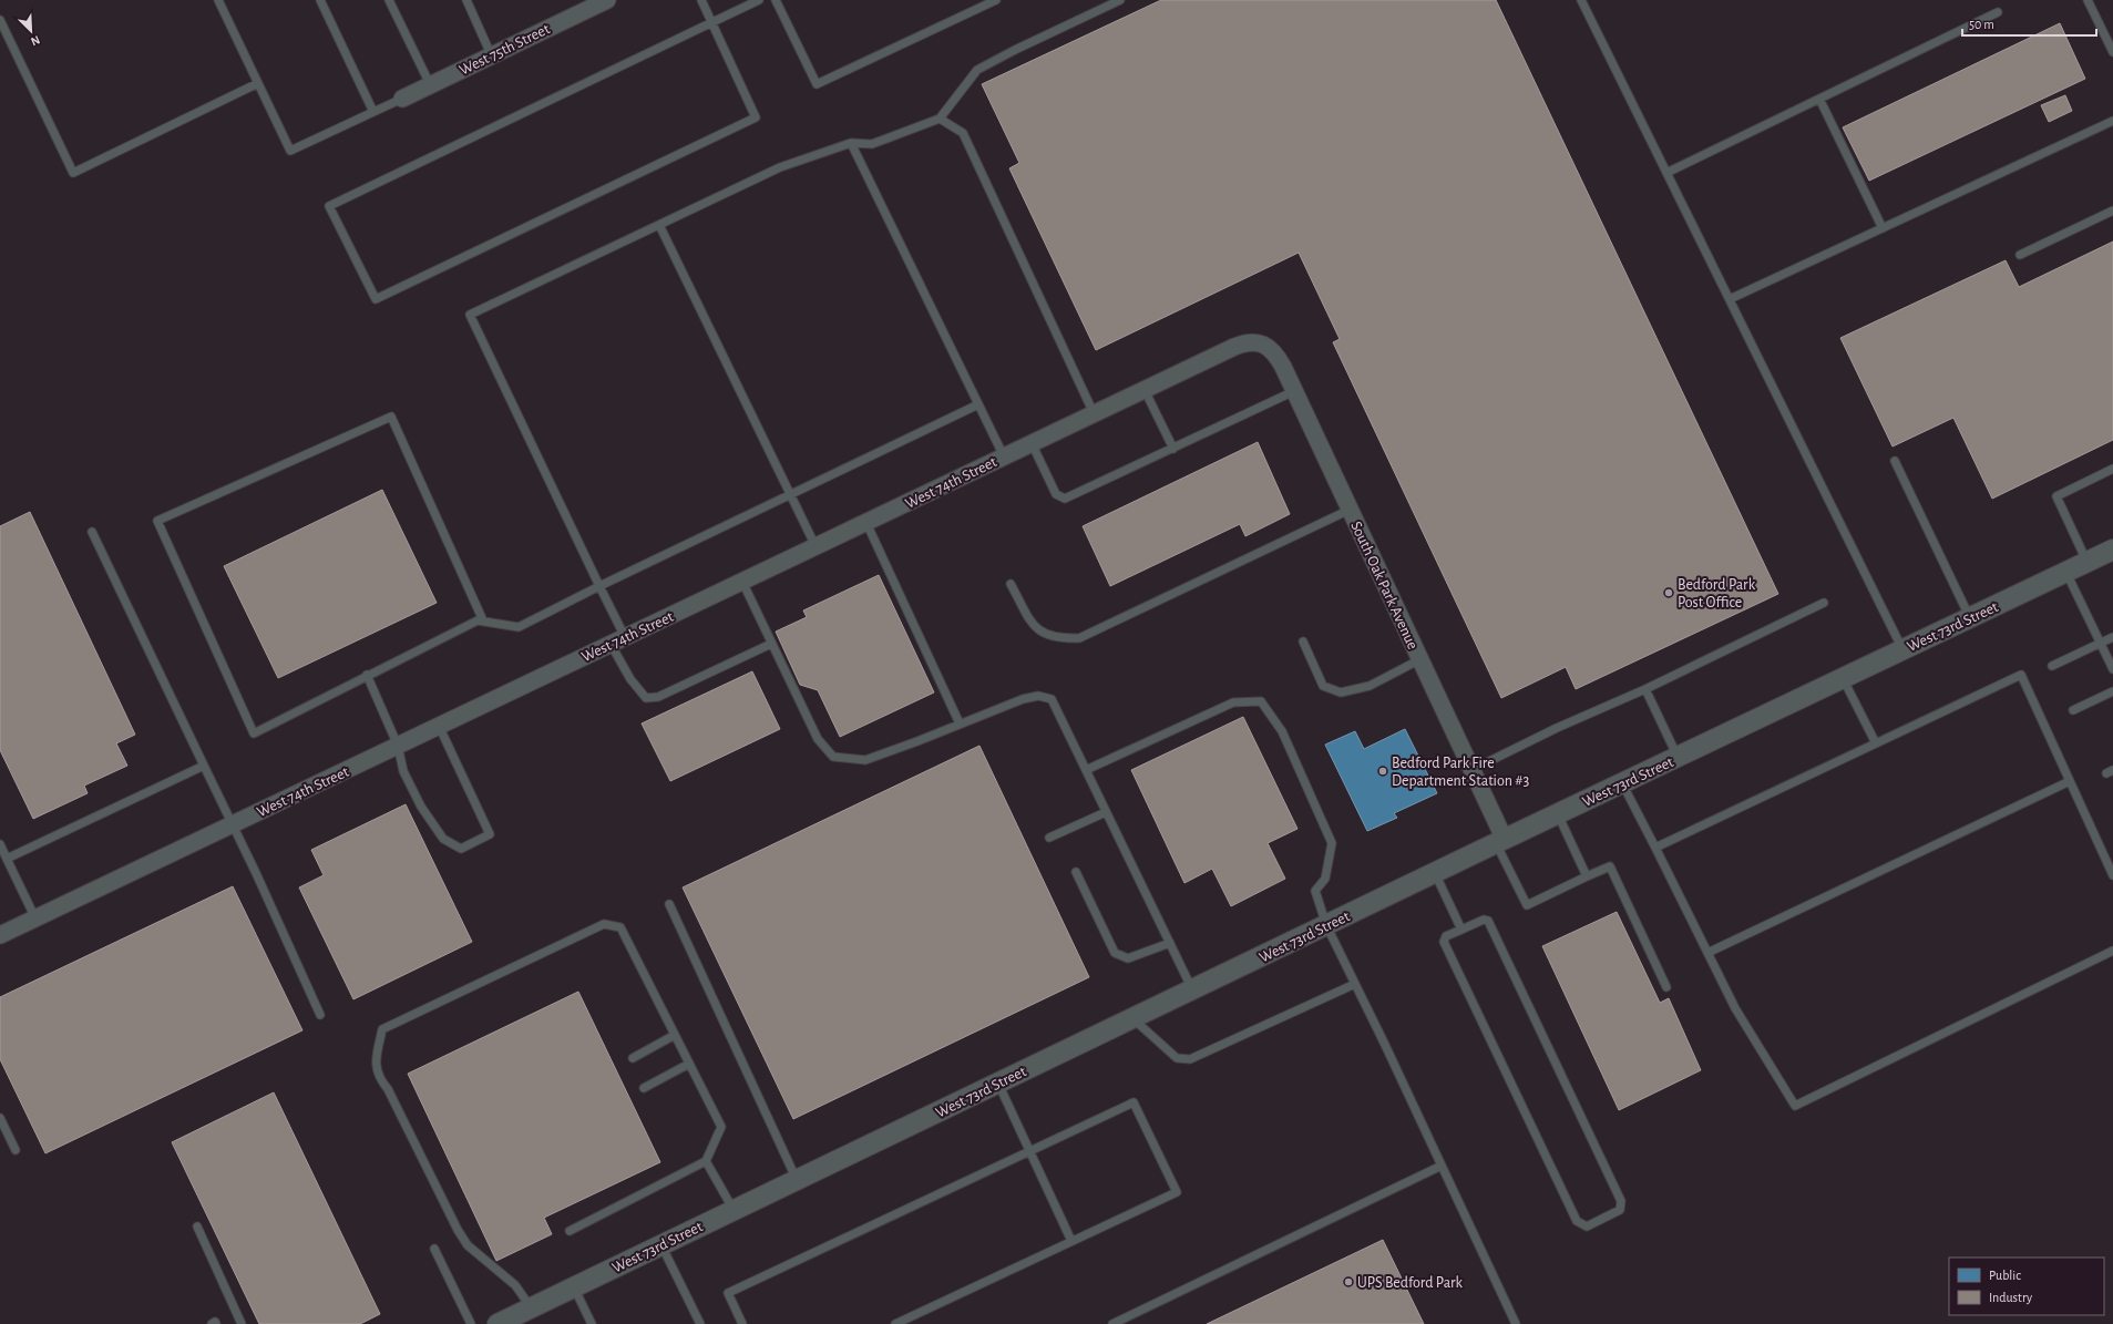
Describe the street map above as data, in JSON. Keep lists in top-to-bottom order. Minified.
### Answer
{"streets":{"street":["West 75th Street","West 74th Street","South Oak Park Avenue","West 73rd Street"]},"crossings":[["West 74th Street","South Oak Park Avenue"],["South Oak Park Avenue","West 73rd Street"]],"places":["Bedford Park Post Office","Bedford Park Fire Department Station #3","UPS Bedford Park"],"legend":["Public","Industry"],"scale_bar":"50 m","north":"bottom right"}
